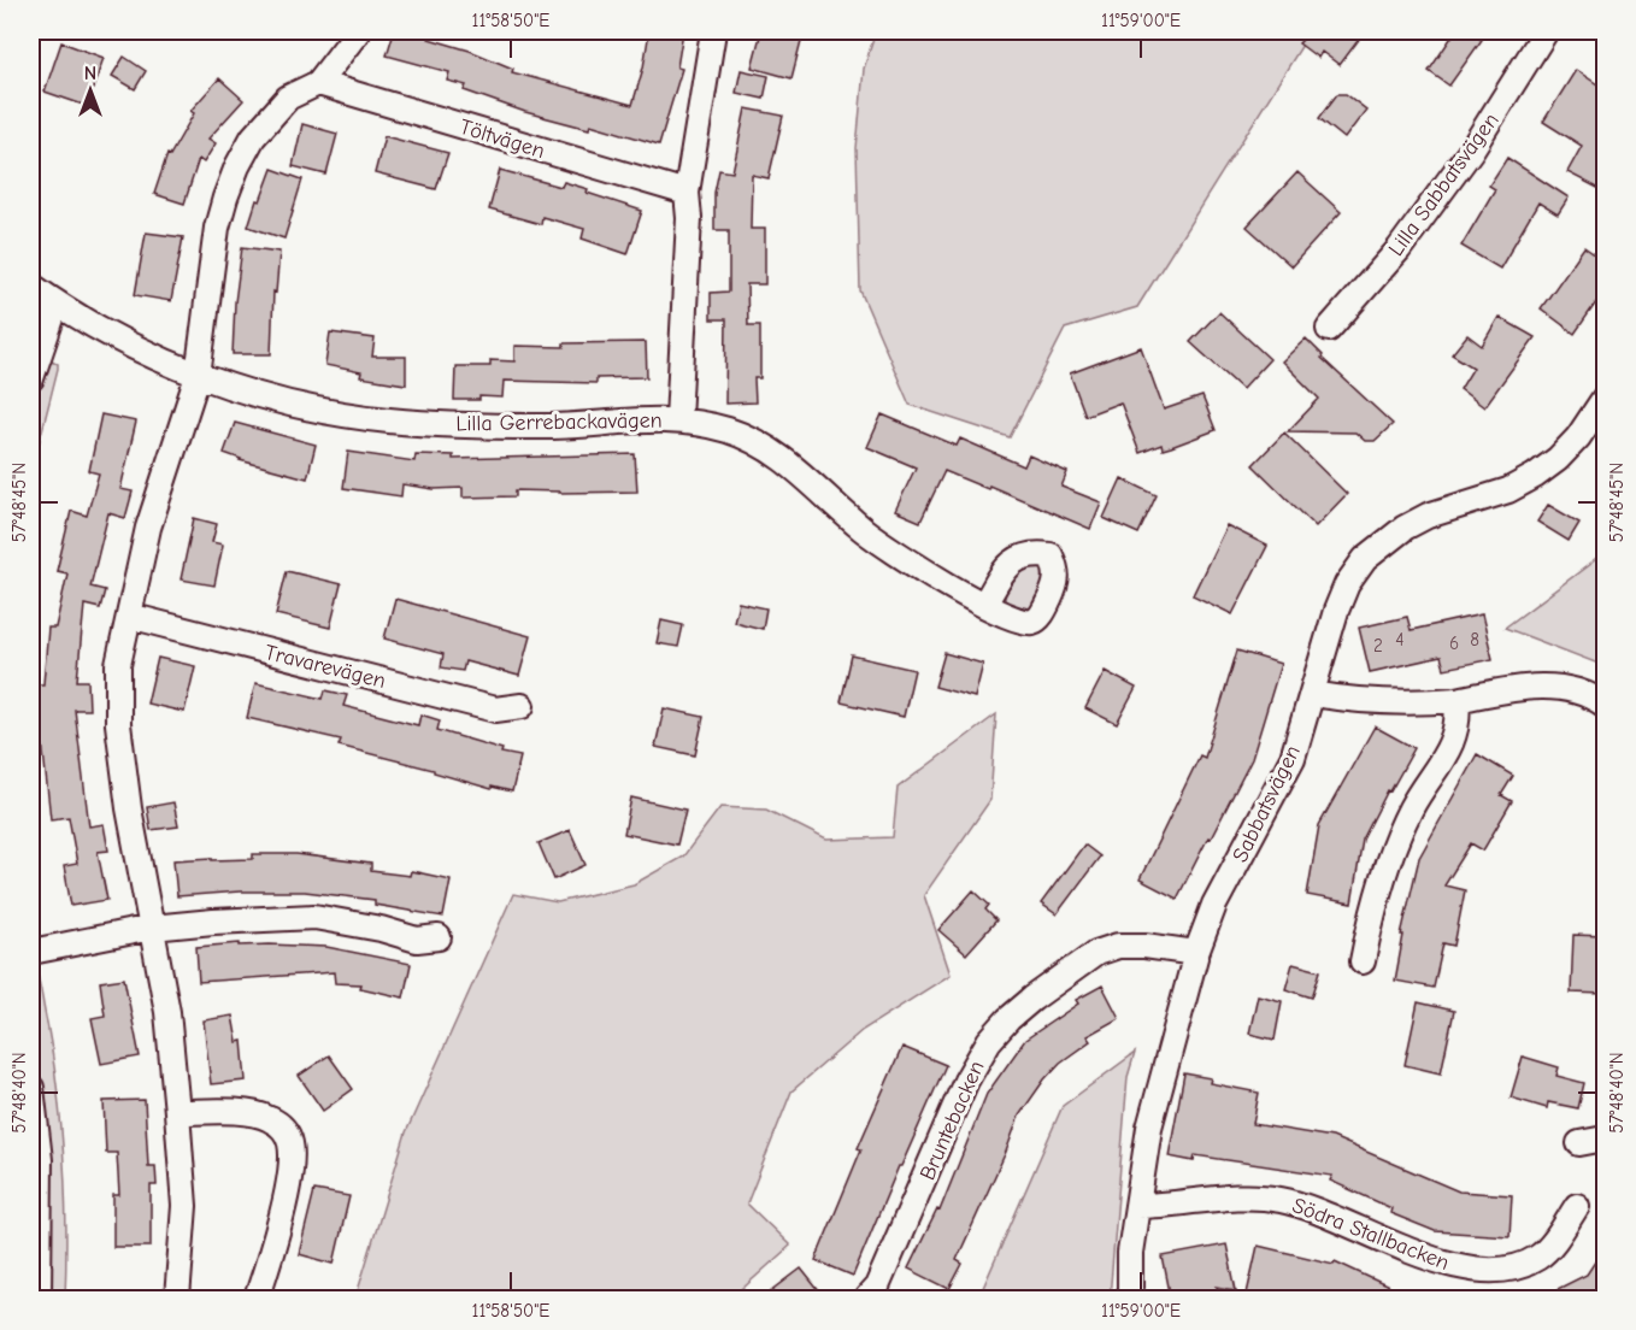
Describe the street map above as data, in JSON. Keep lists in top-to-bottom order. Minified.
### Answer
{"streets":{"street":["Töltvägen","Lilla Sabbatsvägen","Lilla Gerrebackavägen","Travarevägen","Sabbatsvägen","Bruntebacken","Södra Stallbacken"]},"crossings":[["Sabbatsvägen","Bruntebacken"],["Sabbatsvägen","Södra Stallbacken"]],"house_numbers":["4","8","6","2"],"north":"top","coordinates":["11°58'50\"E","11°59'00\"E","57°48'45\"N","57°48'40\"N"]}
